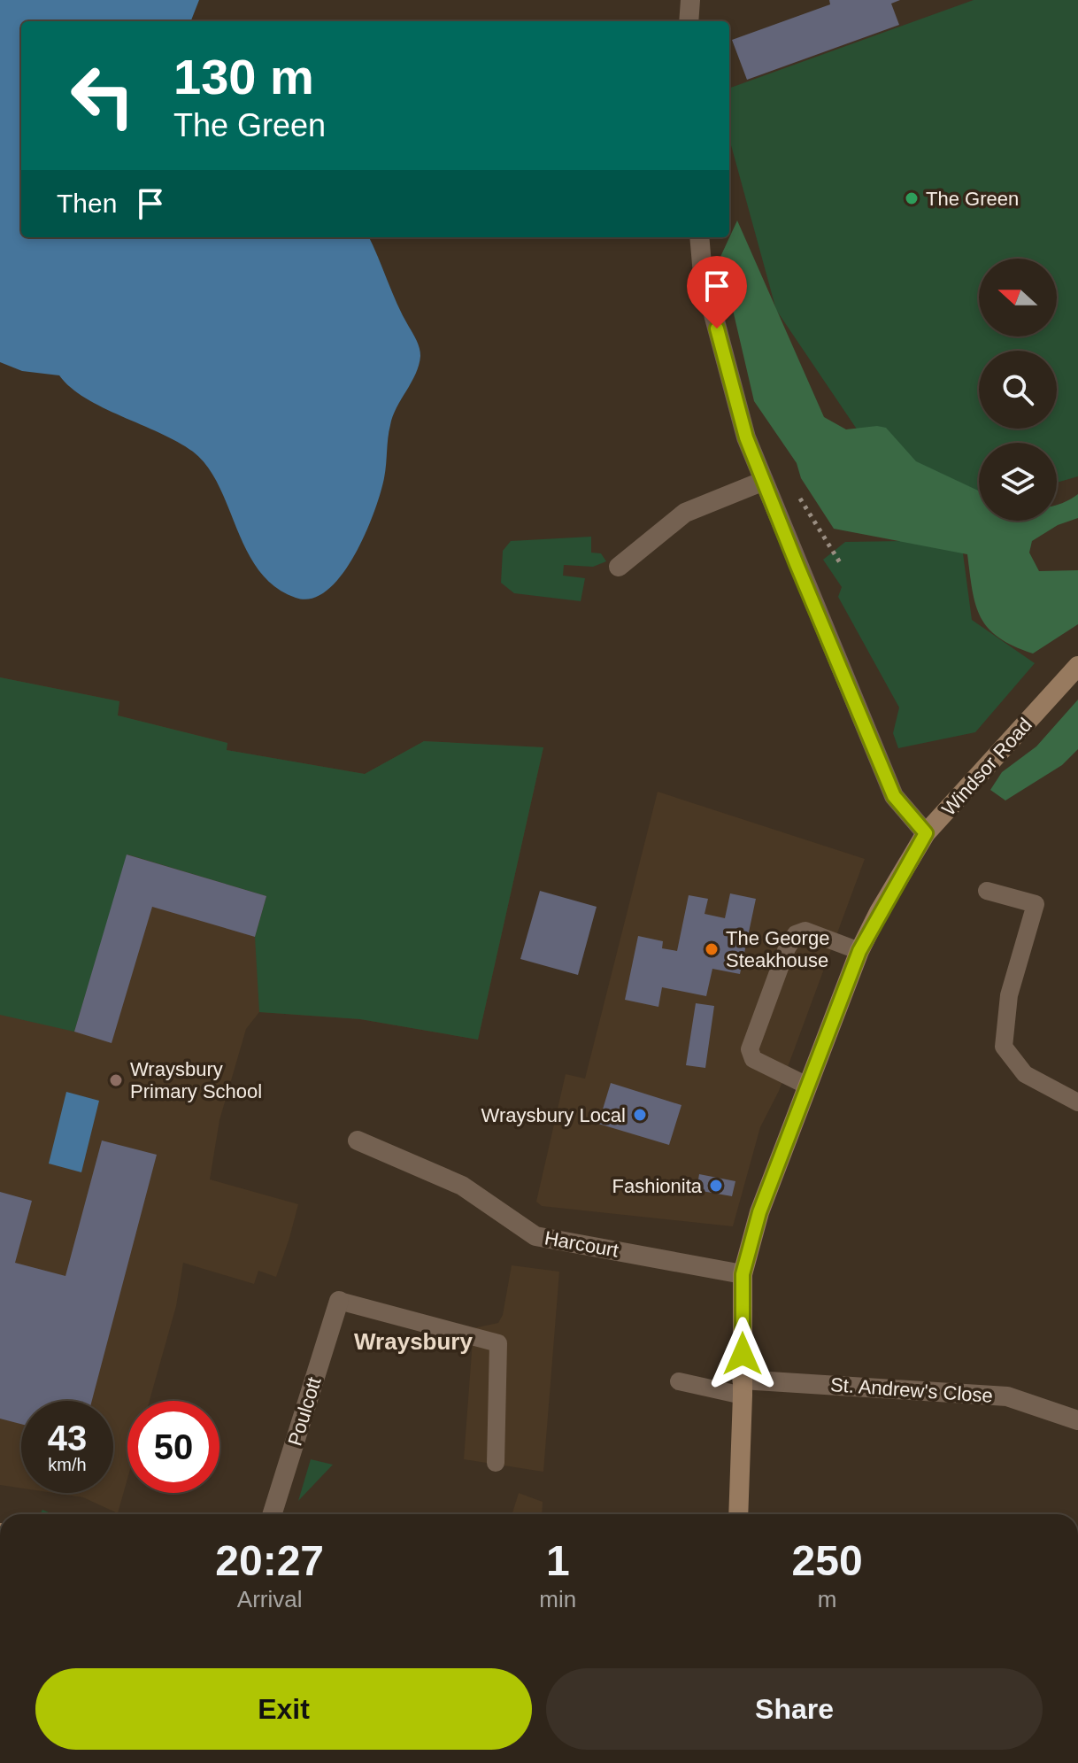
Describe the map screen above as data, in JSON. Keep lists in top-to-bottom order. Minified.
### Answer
{"streets":{"main road":["Windsor Road"],"street":["Harcourt","St. Andrew's Close","Poulcott"]},"crossings":[["Windsor Road","Harcourt"],["Windsor Road","St. Andrew's Close"]],"districts":["Wraysbury"],"places":["The Green","The George Steakhouse","Wraysbury Primary School","Wraysbury Local","Fashionita"],"north":"left","page":{"turn":["130 m","The Green"],"then":"Then","speed":"43 km/h","limit":"50","eta":["20:27","Arrival","1","min","250","m"],"buttons":["Exit","Share"]}}
